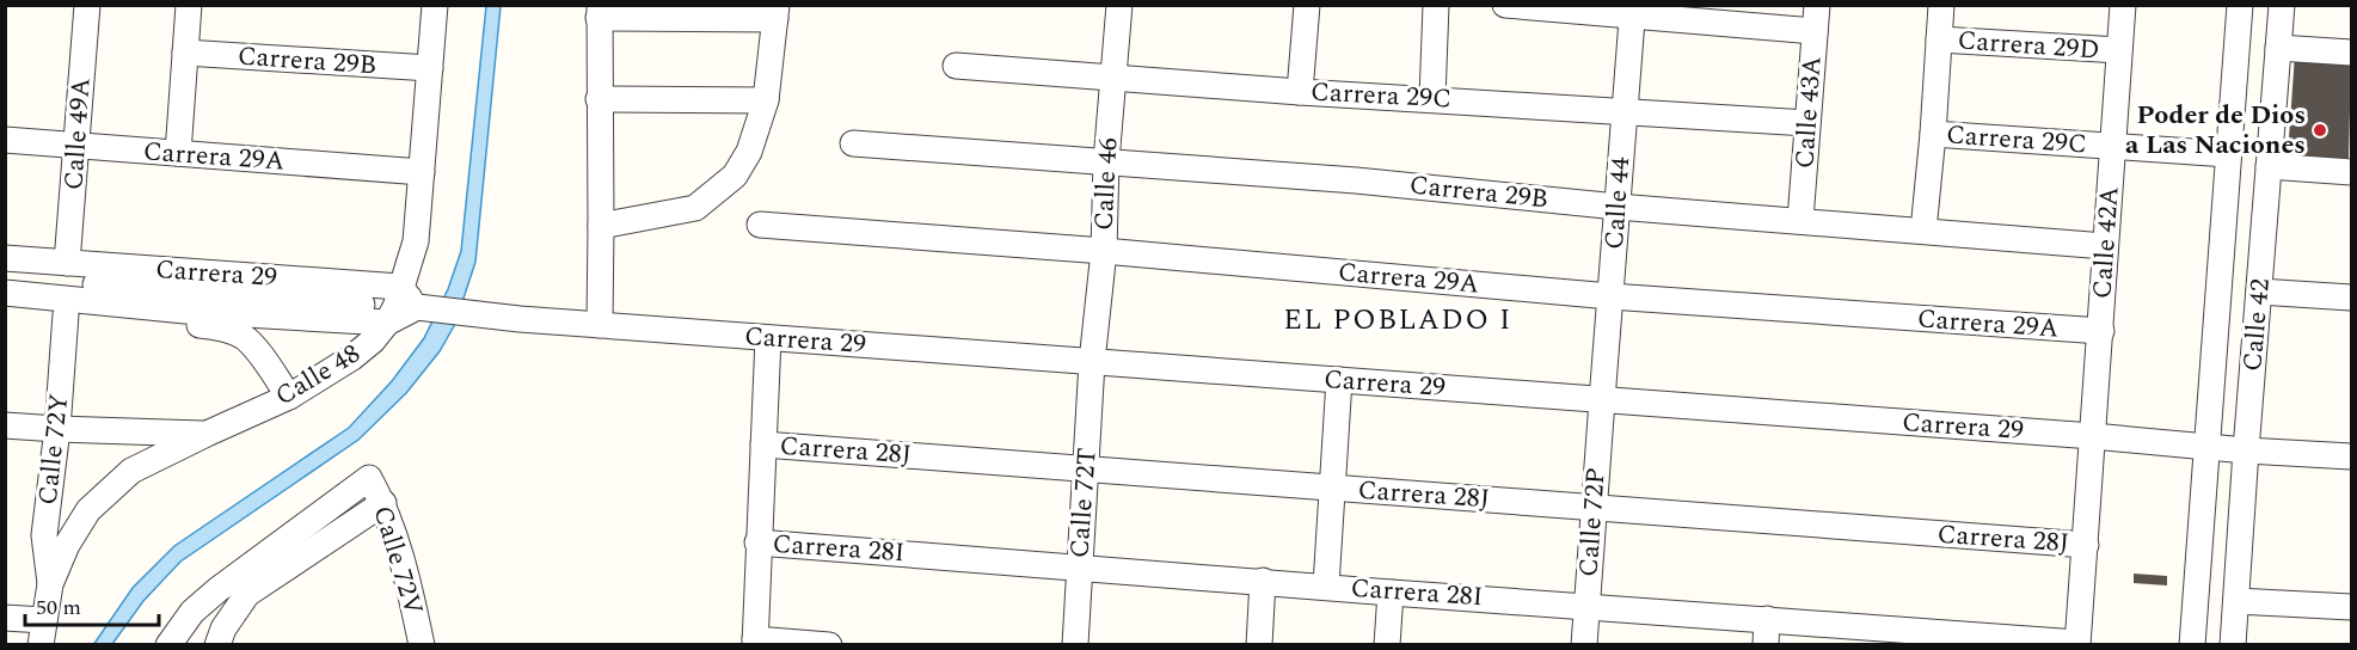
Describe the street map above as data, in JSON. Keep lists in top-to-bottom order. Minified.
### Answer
{"streets":{"street":["Carrera 29D","Carrera 29B","Carrera 29C","Calle 43A","Calle 49A","Carrera 29A","Calle 46","Calle 44","Calle 42A","Carrera 29","Calle 42","Calle 48","Calle 72Y","Carrera 28J","Calle 72T","Calle 72P","Carrera 28I","Calle 72V"]},"crossings":[["Carrera 29D","Calle 42A"],["Carrera 29B","Calle 43A"],["Carrera 29B","Calle 46"],["Carrera 29B","Calle 44"],["Carrera 29B","Calle 42A"],["Carrera 29B","Calle 48"],["Carrera 29C","Calle 43A"],["Carrera 29C","Calle 46"],["Carrera 29C","Calle 44"],["Carrera 29C","Calle 42A"],["Carrera 29C","Calle 42"],["Calle 49A","Carrera 29A"],["Calle 49A","Carrera 29"],["Carrera 29A","Calle 46"],["Carrera 29A","Calle 44"],["Carrera 29A","Calle 42A"],["Carrera 29A","Calle 48"],["Calle 46","Carrera 29"],["Calle 46","Calle 72T"],["Calle 44","Carrera 29"],["Calle 44","Calle 72P"],["Calle 42A","Carrera 29"],["Calle 42A","Carrera 28J"],["Calle 42A","Carrera 28I"],["Carrera 29","Calle 42"],["Carrera 29","Calle 48"],["Carrera 29","Calle 72T"],["Carrera 29","Calle 72P"],["Calle 48","Calle 72Y"],["Carrera 28J","Calle 72T"],["Carrera 28J","Calle 72P"],["Calle 72T","Carrera 28I"],["Calle 72P","Carrera 28I"]],"districts":["EL POBLADO I"],"places":["Poder de Dios a Las Naciones"],"scale_bar":"50 m"}
